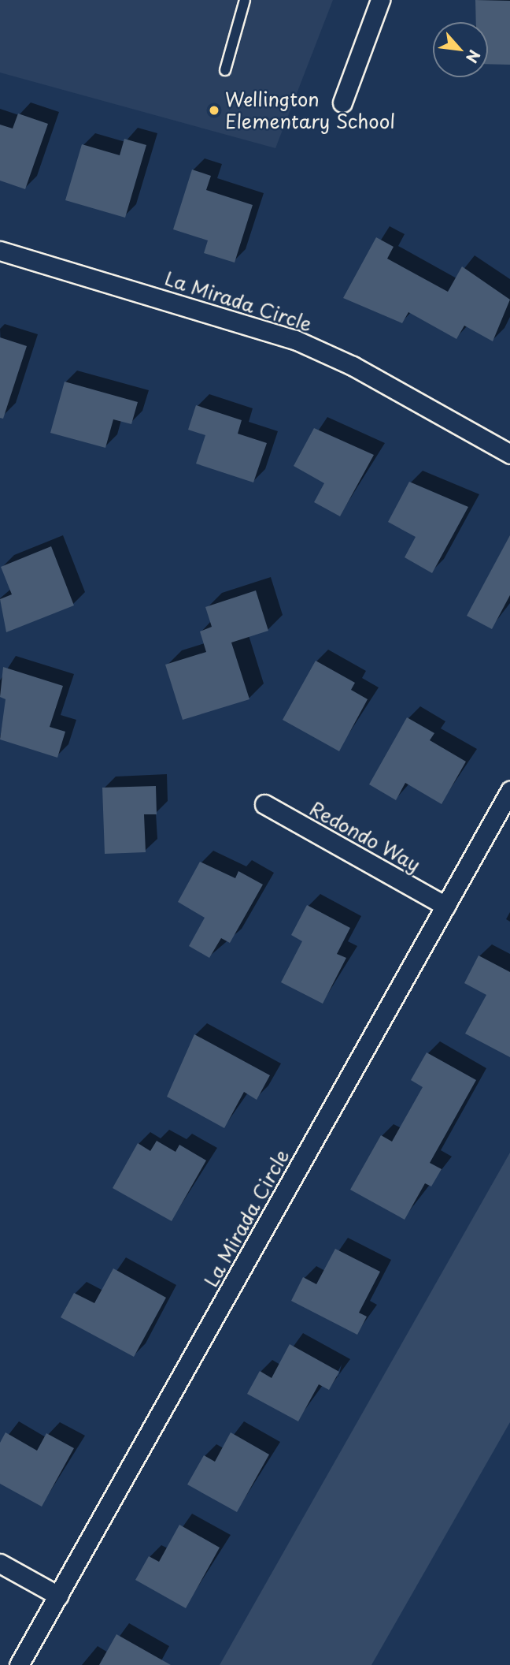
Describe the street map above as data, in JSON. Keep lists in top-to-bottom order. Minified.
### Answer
{"streets":{"street":["La Mirada Circle","Redondo Way"]},"crossings":[["La Mirada Circle","Redondo Way"]],"places":["Wellington Elementary School"],"north":"bottom right"}
